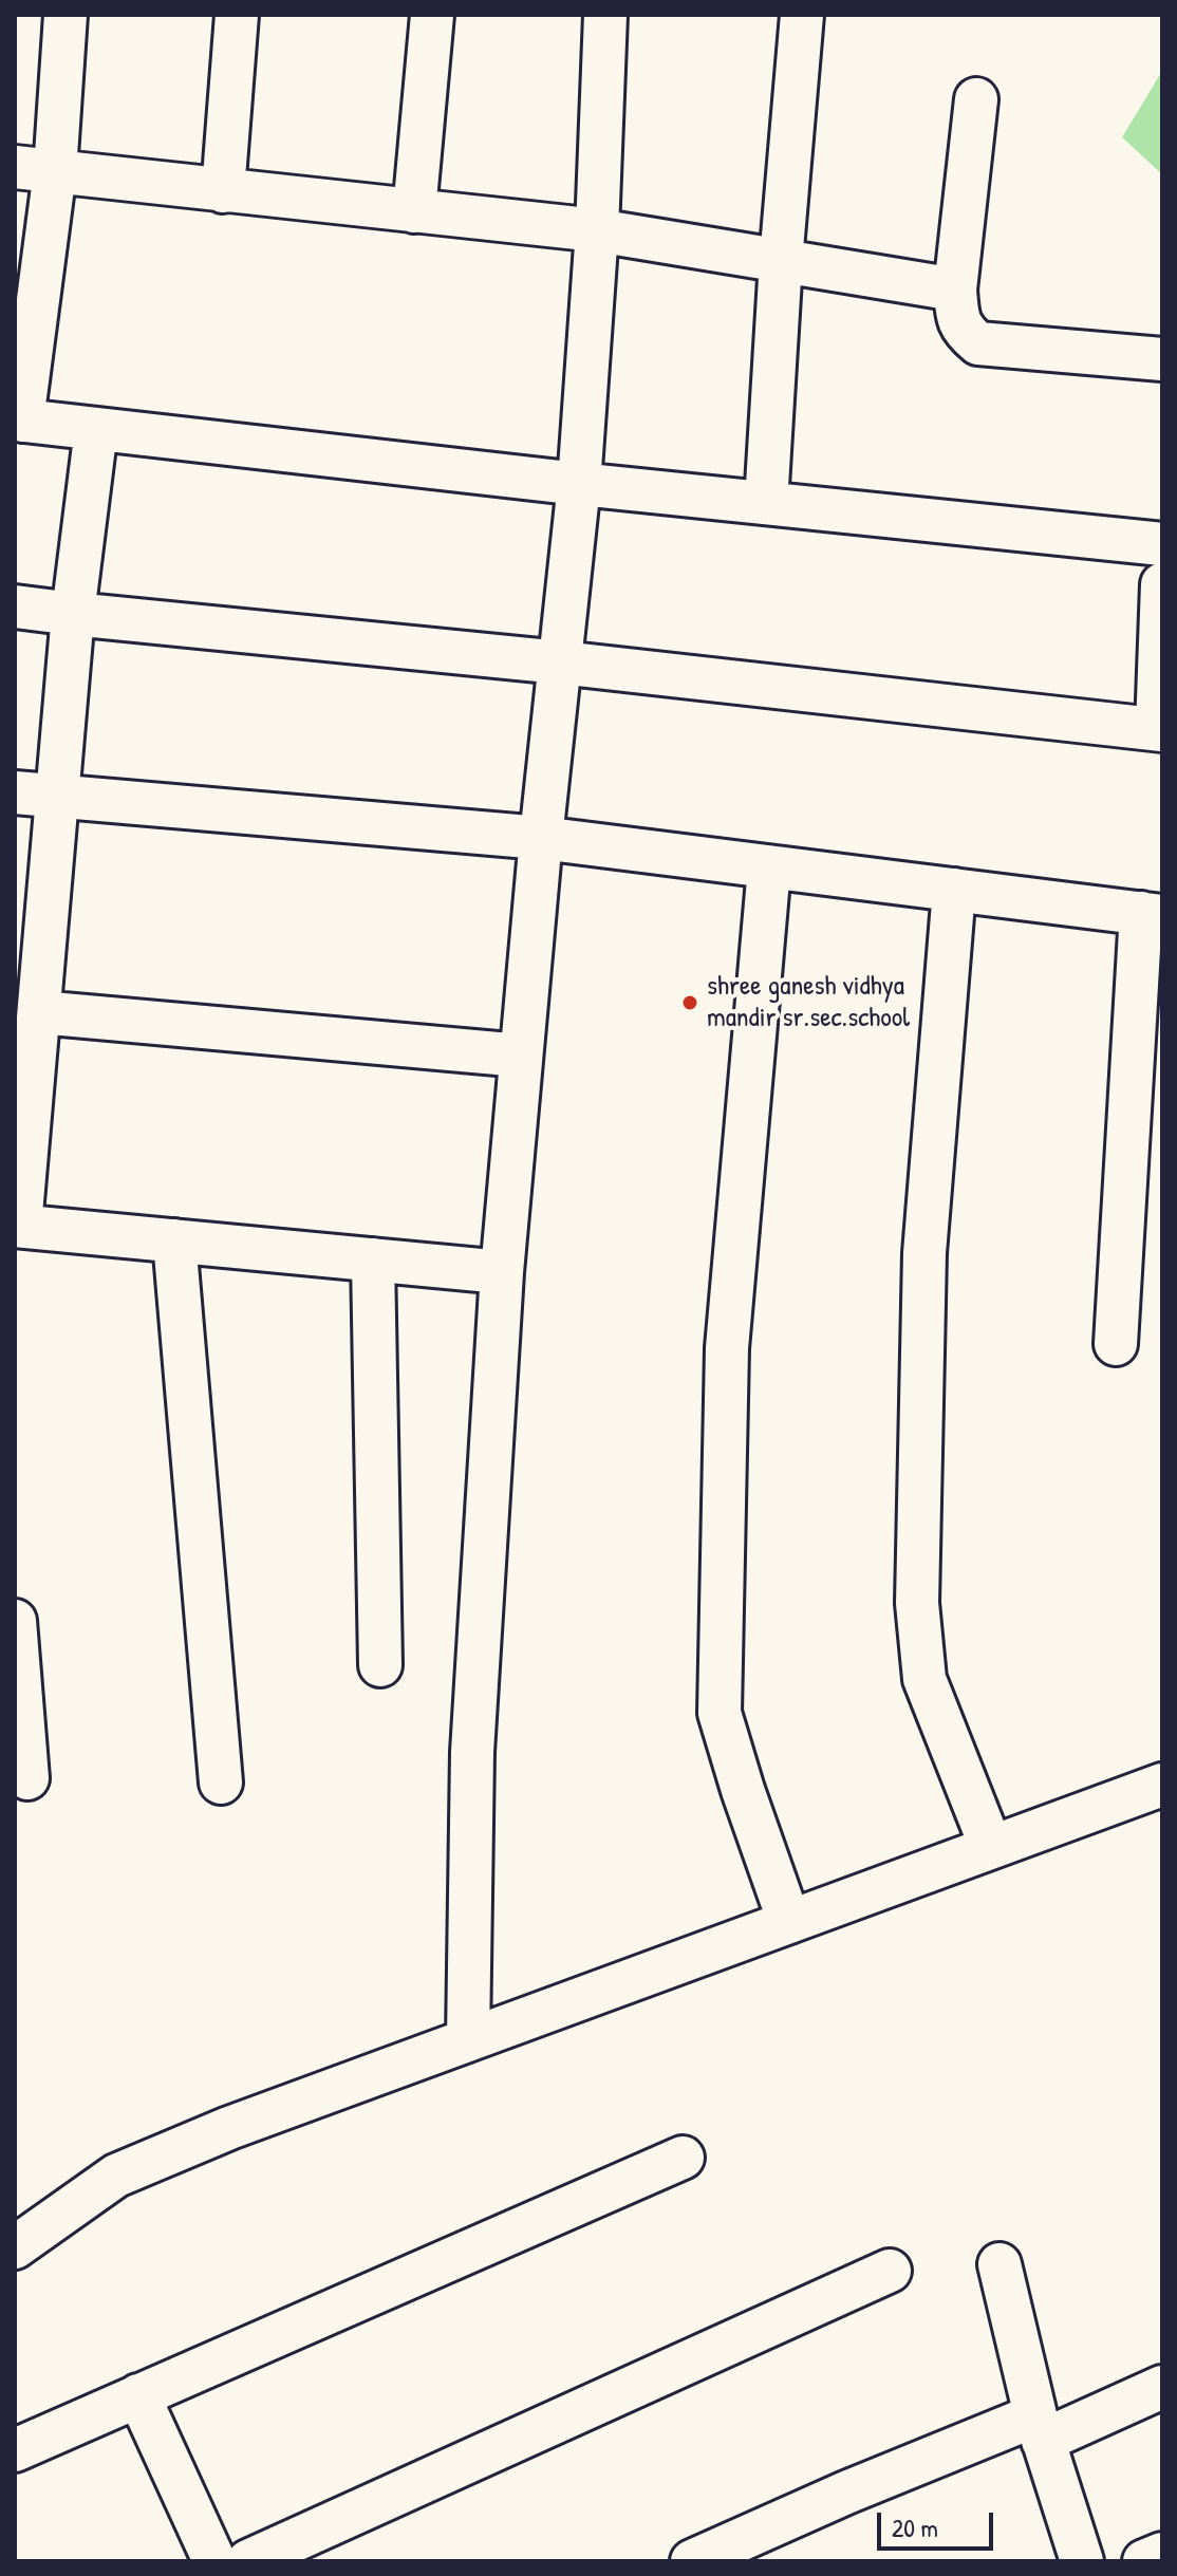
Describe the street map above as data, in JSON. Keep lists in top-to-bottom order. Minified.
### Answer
{"places":["shree ganesh vidhya mandir sr.sec.school"],"scale_bar":"20 m"}
